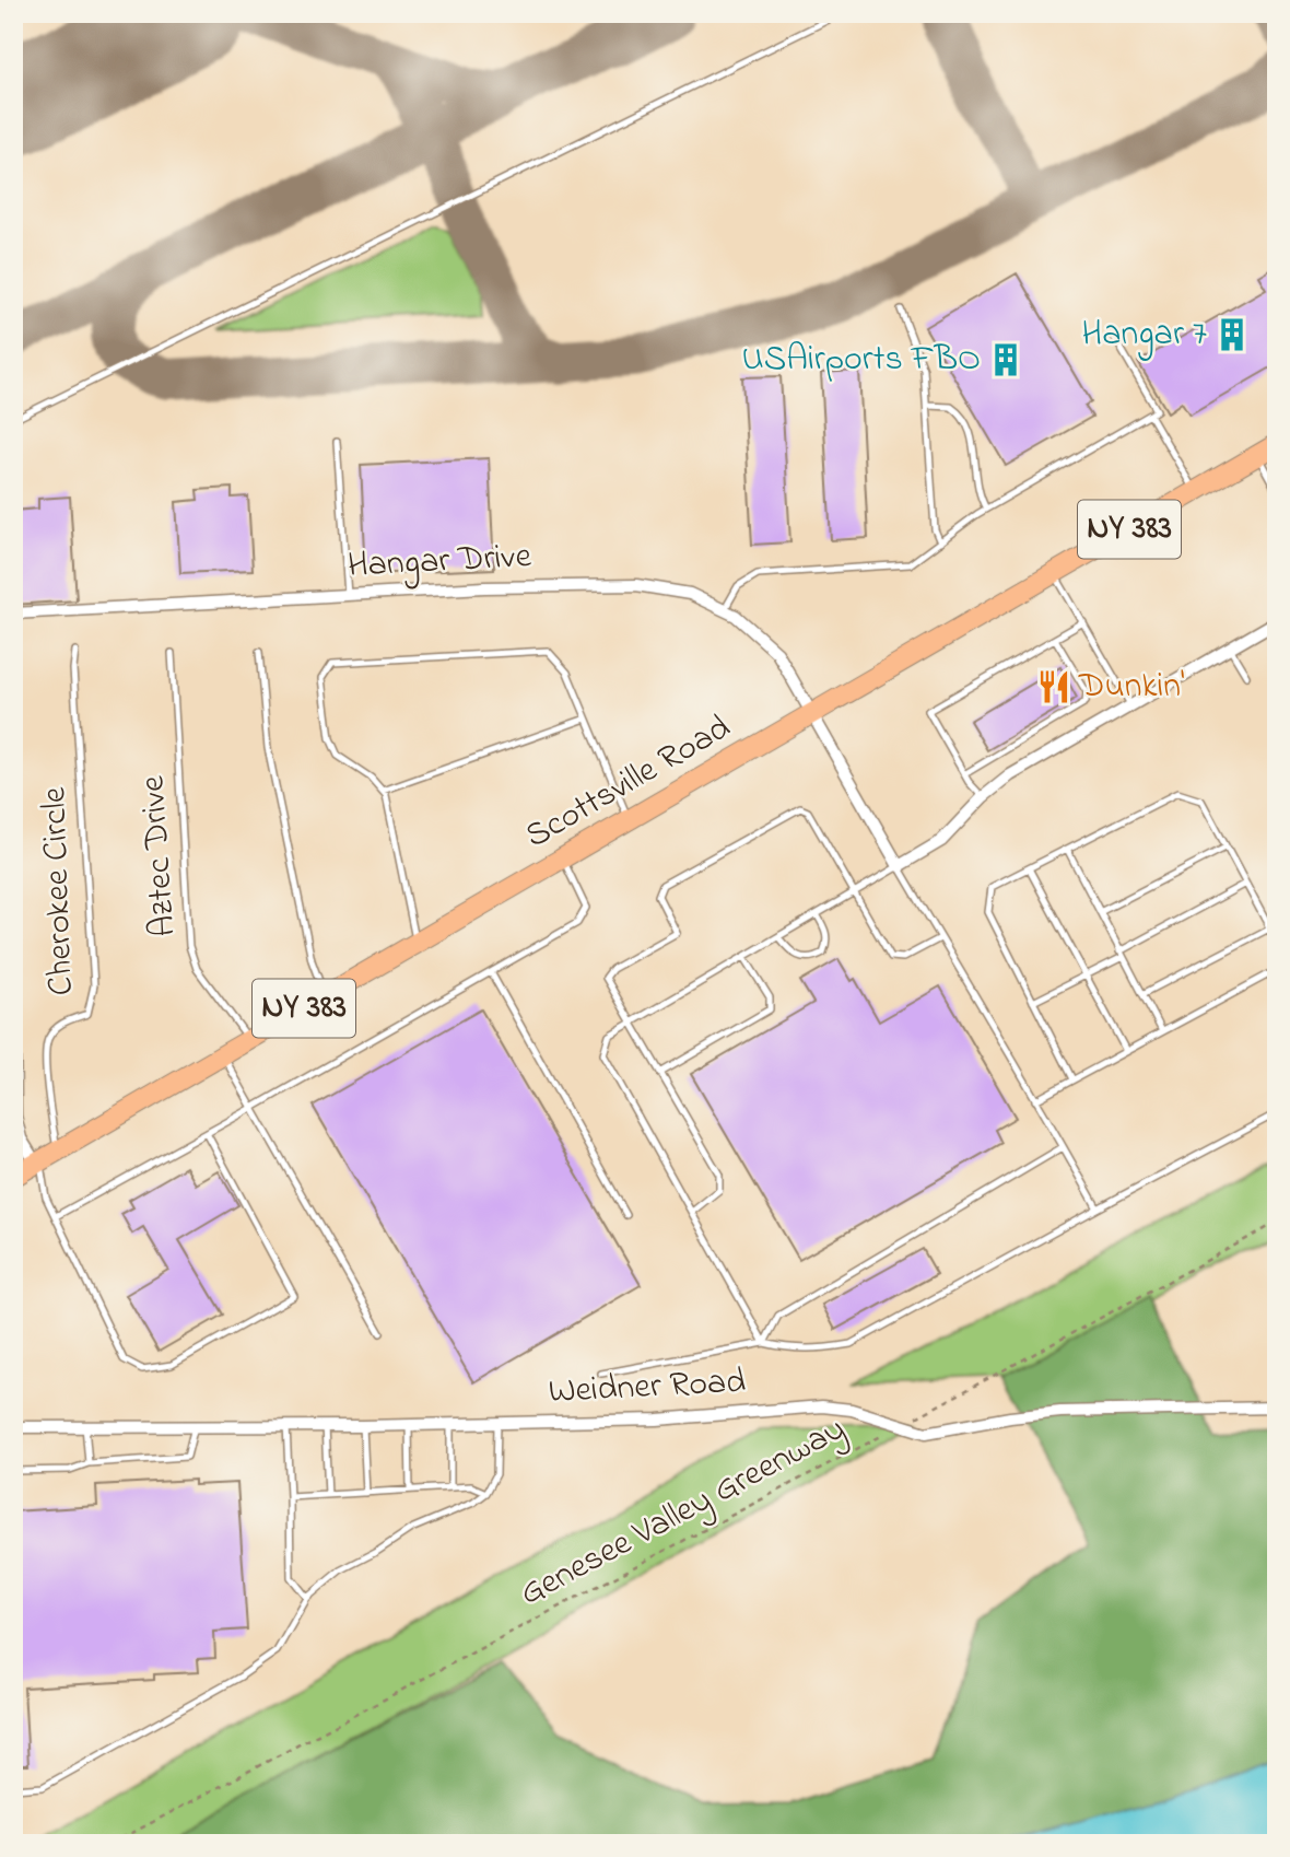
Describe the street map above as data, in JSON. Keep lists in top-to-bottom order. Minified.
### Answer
{"streets":{"main road":["NY 383","Scottsville Road"],"street":["Hangar Drive","Weidner Road"],"lane":["Aztec Drive","Cherokee Circle"],"path":["Genesee Valley Greenway"]},"crossings":[["Hangar Drive","Scottsville Road"],["Scottsville Road","Aztec Drive"],["Scottsville Road","Cherokee Circle"],["Weidner Road","Genesee Valley Greenway"]],"places":{"building":["Hangar 7","USAirports FBO"],"restaurant":["Dunkin'"]}}
